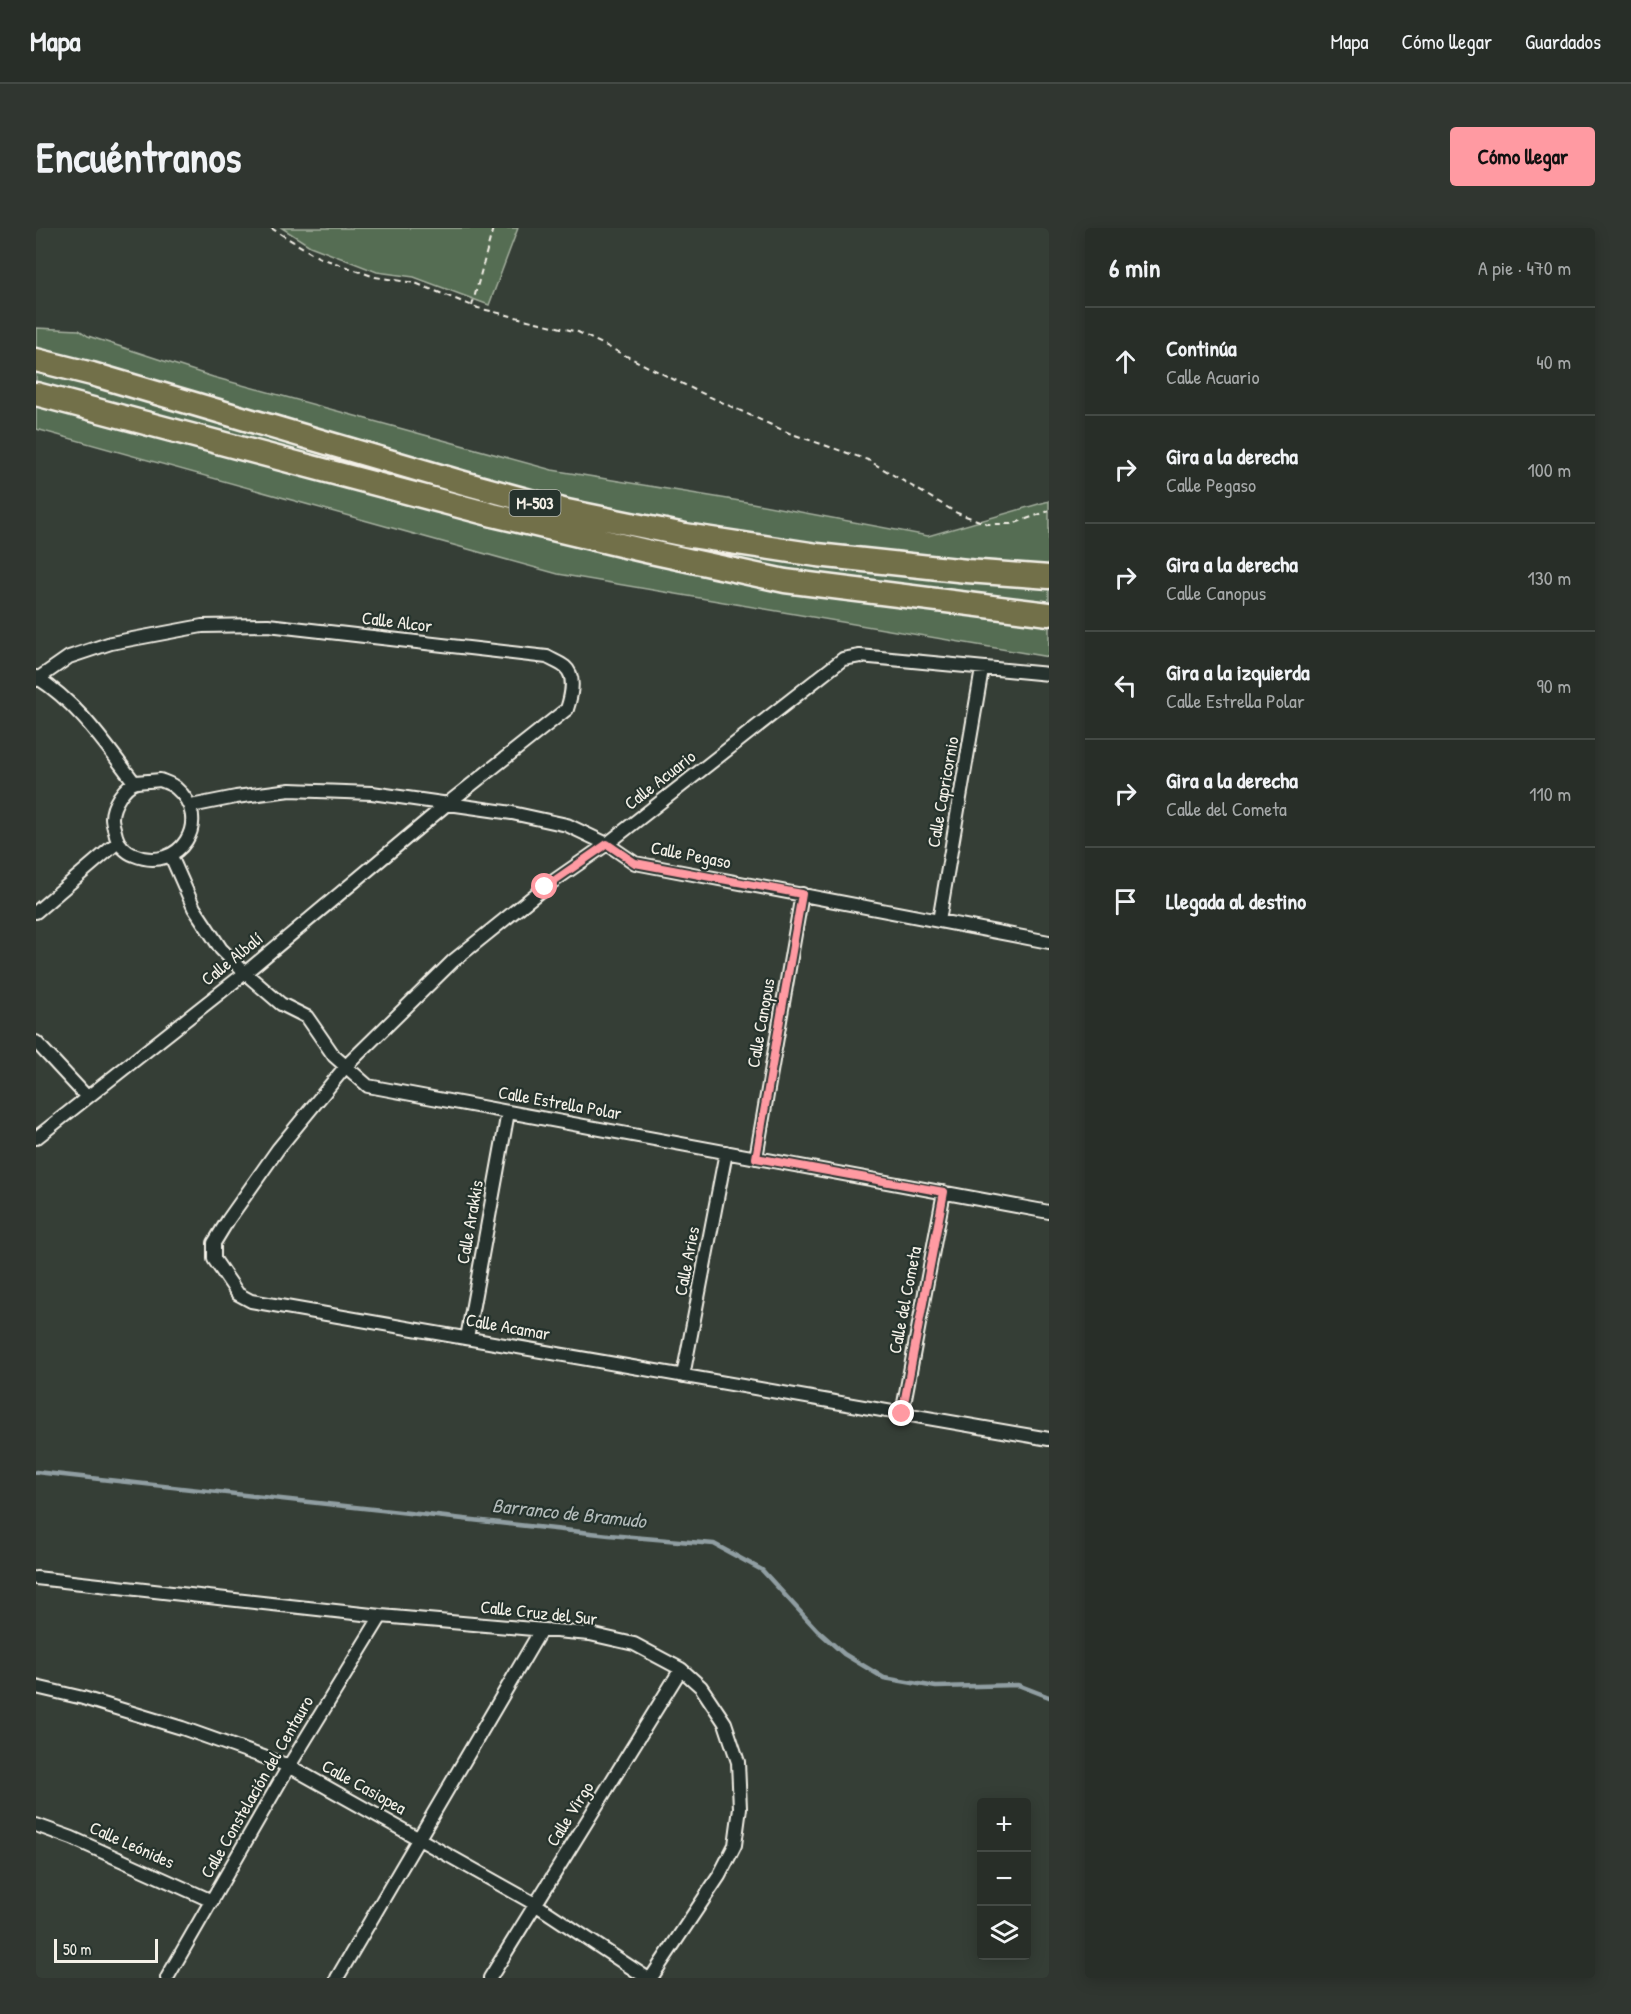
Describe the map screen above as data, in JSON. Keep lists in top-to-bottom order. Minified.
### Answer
{"streets":{"highway":["M-503"],"street":["Calle Alcor","Calle Acuario","Calle Capricornio","Calle Pegaso","Calle Albalí","Calle Canopus","Calle Estrella Polar","Calle Arakkis","Calle Aries","Calle del Cometa","Calle Acamar","Calle Cruz del Sur","Calle Constelación del Centauro","Calle Casiopea","Calle Virgo","Calle Leónides"]},"crossings":[["Calle Alcor","Calle Pegaso"],["Calle Alcor","Calle Albalí"],["Calle Acuario","Calle Capricornio"],["Calle Acuario","Calle Pegaso"],["Calle Acuario","Calle Estrella Polar"],["Calle Acuario","Calle Acamar"],["Calle Capricornio","Calle Pegaso"],["Calle Pegaso","Calle Albalí"],["Calle Pegaso","Calle Canopus"],["Calle Pegaso","Calle Estrella Polar"],["Calle Albalí","Calle Estrella Polar"],["Calle Canopus","Calle Estrella Polar"],["Calle Estrella Polar","Calle Arakkis"],["Calle Estrella Polar","Calle Aries"],["Calle Estrella Polar","Calle del Cometa"],["Calle Estrella Polar","Calle Acamar"],["Calle Arakkis","Calle Acamar"],["Calle Aries","Calle Acamar"],["Calle del Cometa","Calle Acamar"],["Calle Cruz del Sur","Calle Constelación del Centauro"],["Calle Cruz del Sur","Calle Casiopea"],["Calle Cruz del Sur","Calle Virgo"],["Calle Constelación del Centauro","Calle Casiopea"],["Calle Constelación del Centauro","Calle Leónides"],["Calle Casiopea","Calle Virgo"]],"water":["Barranco de Bramudo"],"scale_bar":"50 m","page":{"header":"Mapa","nav":["Mapa","Cómo llegar","Guardados"],"buttons":"Cómo llegar","title":"Encuéntranos","heading":["6 min","A pie · 470 m"],"list":[["Continúa","Calle Acuario","40 m"],["Gira a la derecha","Calle Pegaso","100 m"],["Gira a la derecha","Calle Canopus","130 m"],["Gira a la izquierda","Calle Estrella Polar","90 m"],["Gira a la derecha","Calle del Cometa","110 m"],"Llegada al destino"],"map_buttons":["+","−"],"scale":"50 m"}}
